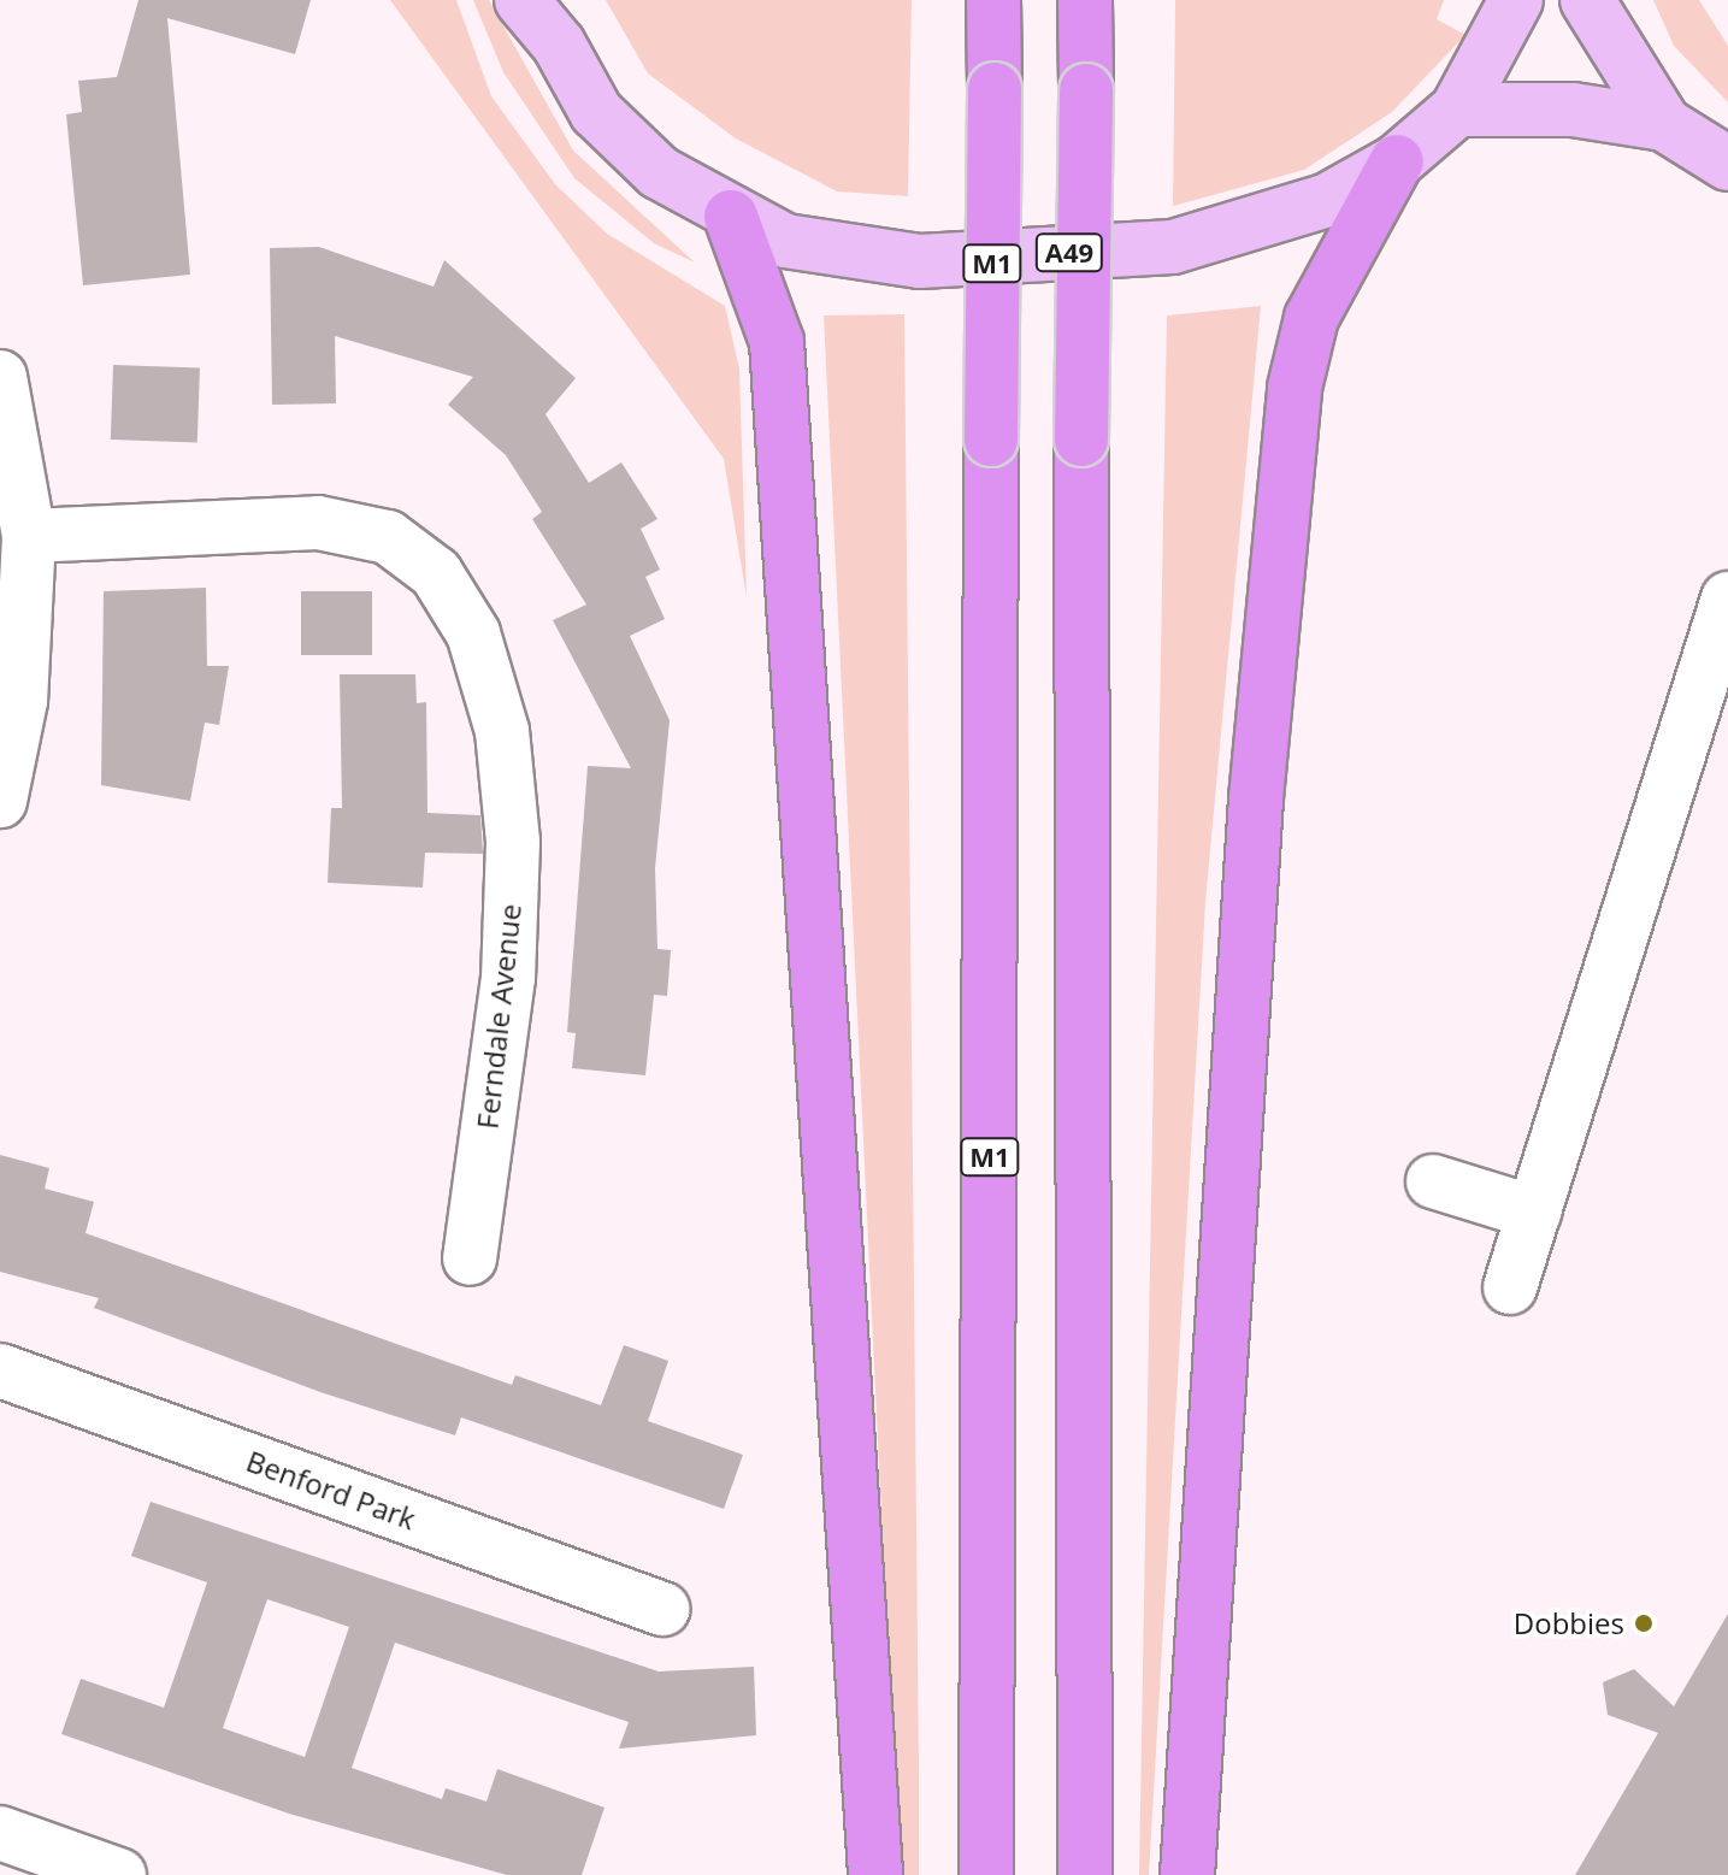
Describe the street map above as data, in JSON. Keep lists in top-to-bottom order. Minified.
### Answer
{"streets":{"highway":["M1"],"main road":["A49"],"street":["Ferndale Avenue","Benford Park"]},"places":["Dobbies"]}
